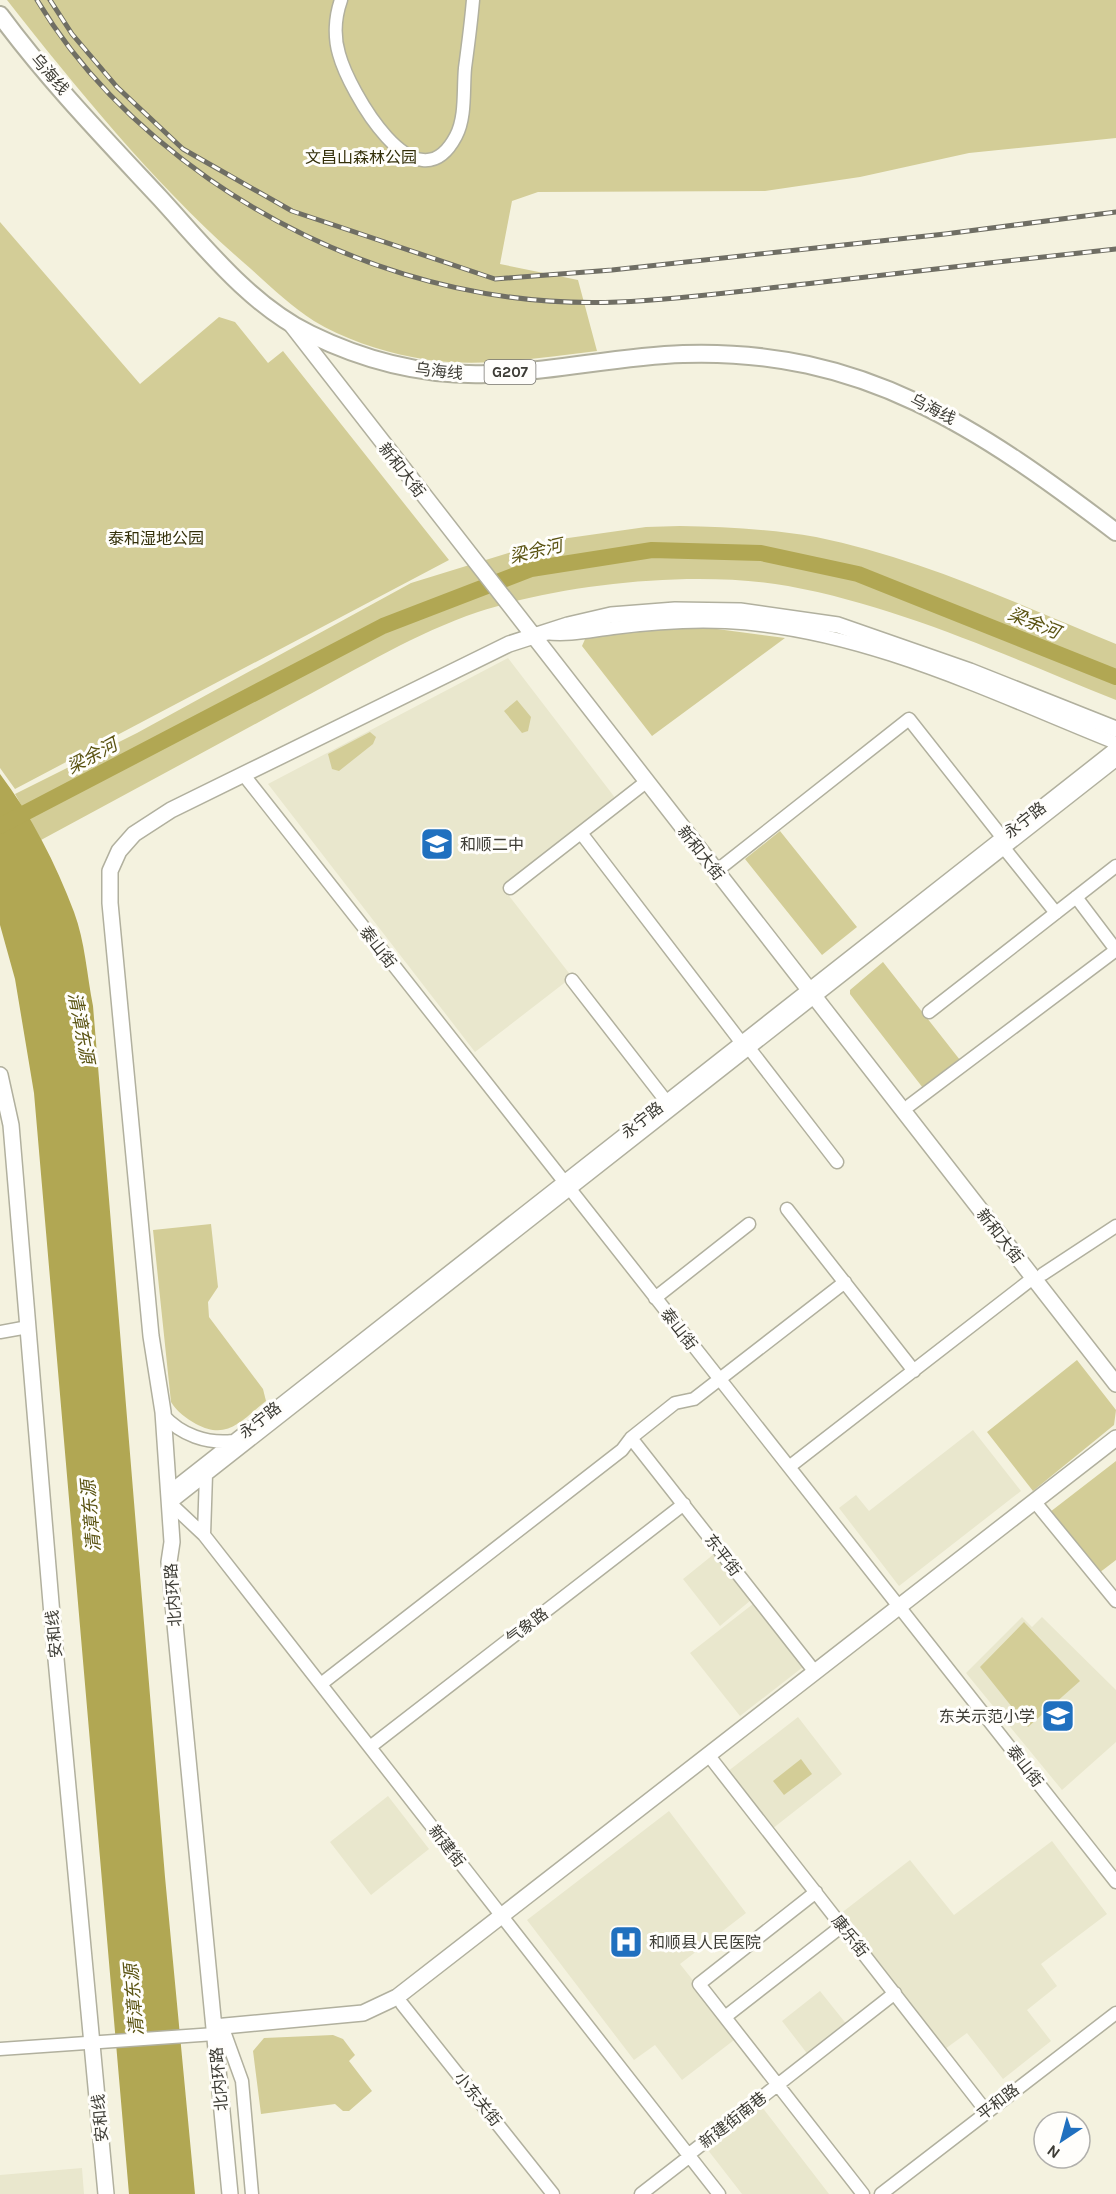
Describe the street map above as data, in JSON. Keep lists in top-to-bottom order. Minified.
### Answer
{"streets":{"highway":["乌海线","G207"],"main road":["新和大街","北内环路","安和线"],"street":["永宁路","泰山街","东平街","气象路","新建街","康乐街","小东关街","平和路","新建街南巷"]},"crossings":[["乌海线","新和大街"],["新和大街","永宁路"],["新和大街","北内环路"],["永宁路","泰山街"],["永宁路","北内环路"],["永宁路","新建街"],["泰山街","北内环路"],["东平街","气象路"],["北内环路","新建街"],["气象路","新建街"],["新建街","新建街南巷"],["康乐街","平和路"],["康乐街","新建街南巷"]],"water":["梁余河","清漳东源"],"parks":["文昌山森林公园","泰和湿地公园"],"places":{"school or university":["和顺二中","东关示范小学"],"hospital":["和顺县人民医院"]},"north":"bottom left"}
